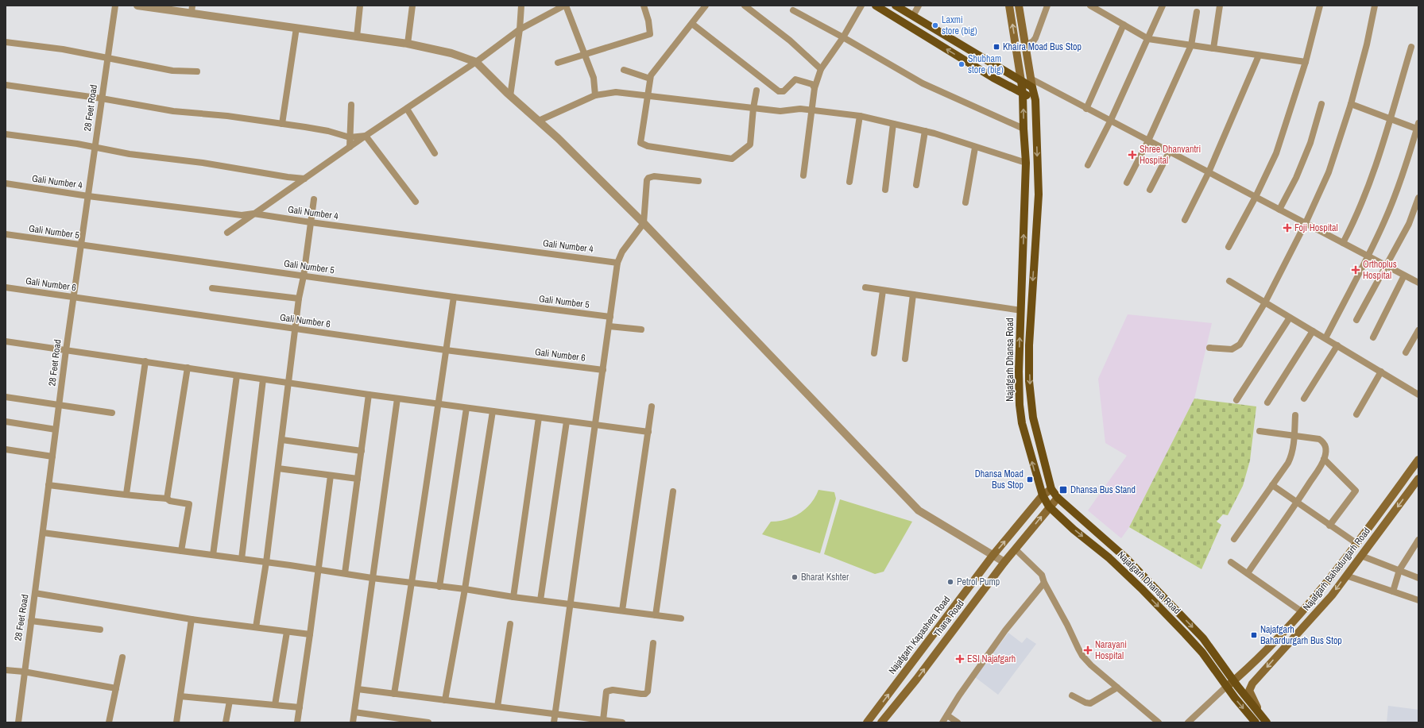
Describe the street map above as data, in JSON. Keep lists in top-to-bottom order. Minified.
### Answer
{"streets":{"main road":["Najafgarh Dhansa Road","Najafgarh Bahadurgarh Road","Thana Road","Najafgarh Kapashera Road"],"street":["28 Feet Road","Gali Number 4","Gali Number 5","Gali Number 6"]},"crossings":[["28 Feet Road","Gali Number 4"],["28 Feet Road","Gali Number 5"],["28 Feet Road","Gali Number 6"],["Najafgarh Dhansa Road","Najafgarh Bahadurgarh Road"],["Najafgarh Dhansa Road","Thana Road"],["Najafgarh Dhansa Road","Najafgarh Kapashera Road"],["Thana Road","Najafgarh Kapashera Road"]],"one_way":["Thana Road","Najafgarh Kapashera Road"],"places":{"other":["Laxmi store (big)","Shubham store (big)","Bharat Kshter","Petrol Pump"],"transit":["Khaira Moad Bus Stop","Dhansa Moad Bus Stop","Dhansa Bus Stand","Najafgarh Bahardurgarh Bus Stop"],"health":["Shree Dhanvantri Hospital","Foji Hospital","Orthoplus Hospital","Narayani Hospital","ESI Najafgarh"]}}
